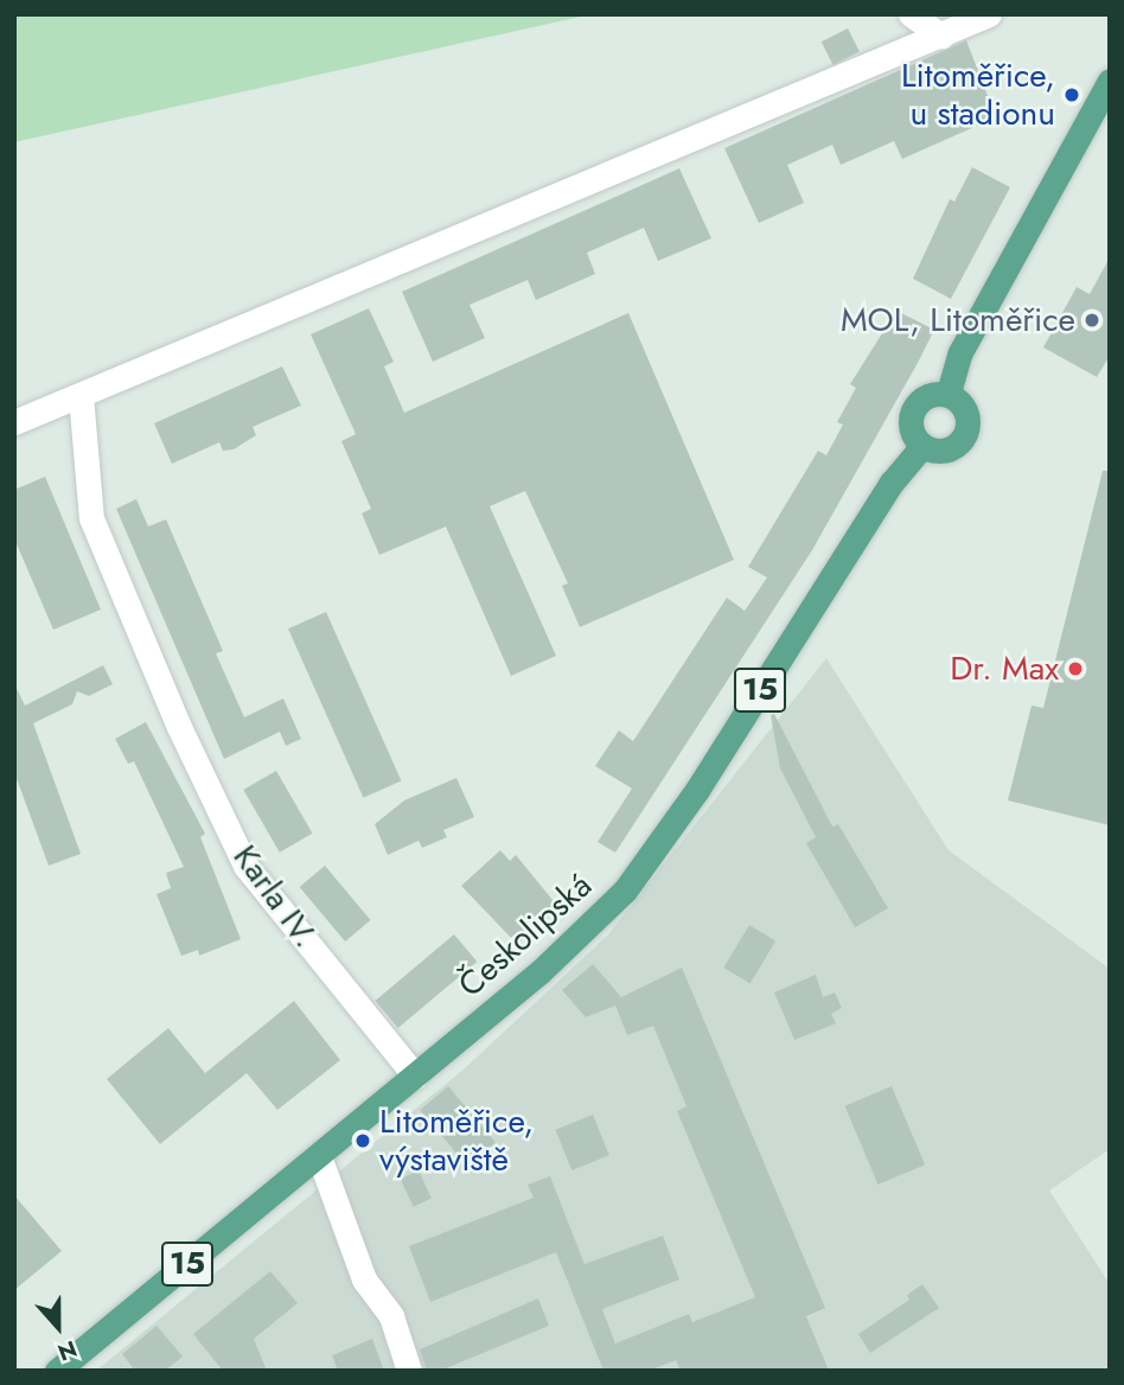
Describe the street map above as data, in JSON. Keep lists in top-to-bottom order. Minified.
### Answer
{"streets":{"main road":["15","Českolipská"],"street":["Karla IV."]},"crossings":[["Karla IV.","Českolipská"]],"places":["Litoměřice, u stadionu","MOL, Litoměřice","Dr. Max","Litoměřice, výstaviště"],"north":"bottom"}
